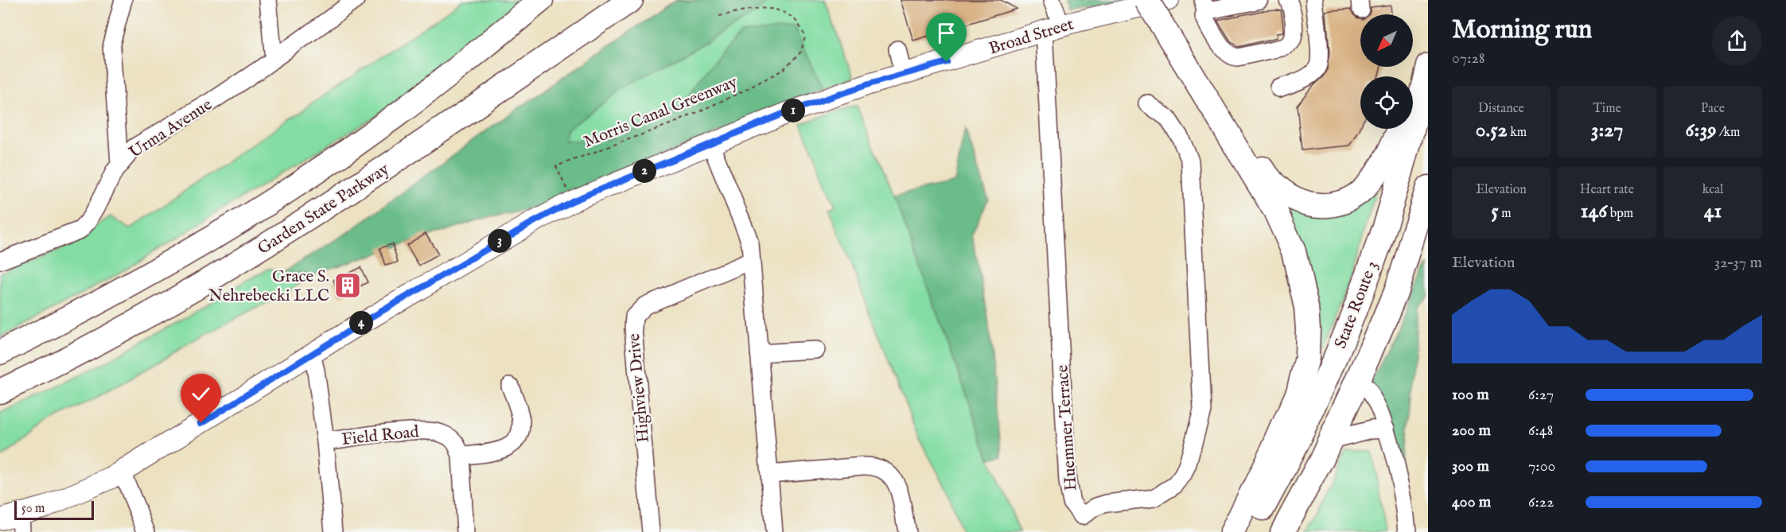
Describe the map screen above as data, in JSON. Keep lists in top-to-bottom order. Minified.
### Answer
{"streets":{"highway":["Garden State Parkway","State Route 3"],"main road":["Broad Street"],"street":["Urma Avenue","Highview Drive","Huemmer Terrace","Field Road"],"path":["Morris Canal Greenway"]},"crossings":[["Broad Street","Morris Canal Greenway"],["Broad Street","Huemmer Terrace"]],"places":{"building":["Grace S. Nehrebecki LLC"]},"scale_bar":"50 m","north":"bottom left","page":{"heading":["Morning run","07:28"],"stats":[["Distance","0.52 km"],["Time","3:27"],["Pace","6:39 /km"],["Elevation","5 m"],["Heart rate","146 bpm"],["kcal","41"]],"pins":["1","2","3","4"],"chart":["Elevation","32–37 m"],"list":[{"name":"100 m","note":"6:27"},{"name":"200 m","note":"6:48"},{"name":"300 m","note":"7:00"},{"name":"400 m","note":"6:22"}],"scale":"50 m"}}
